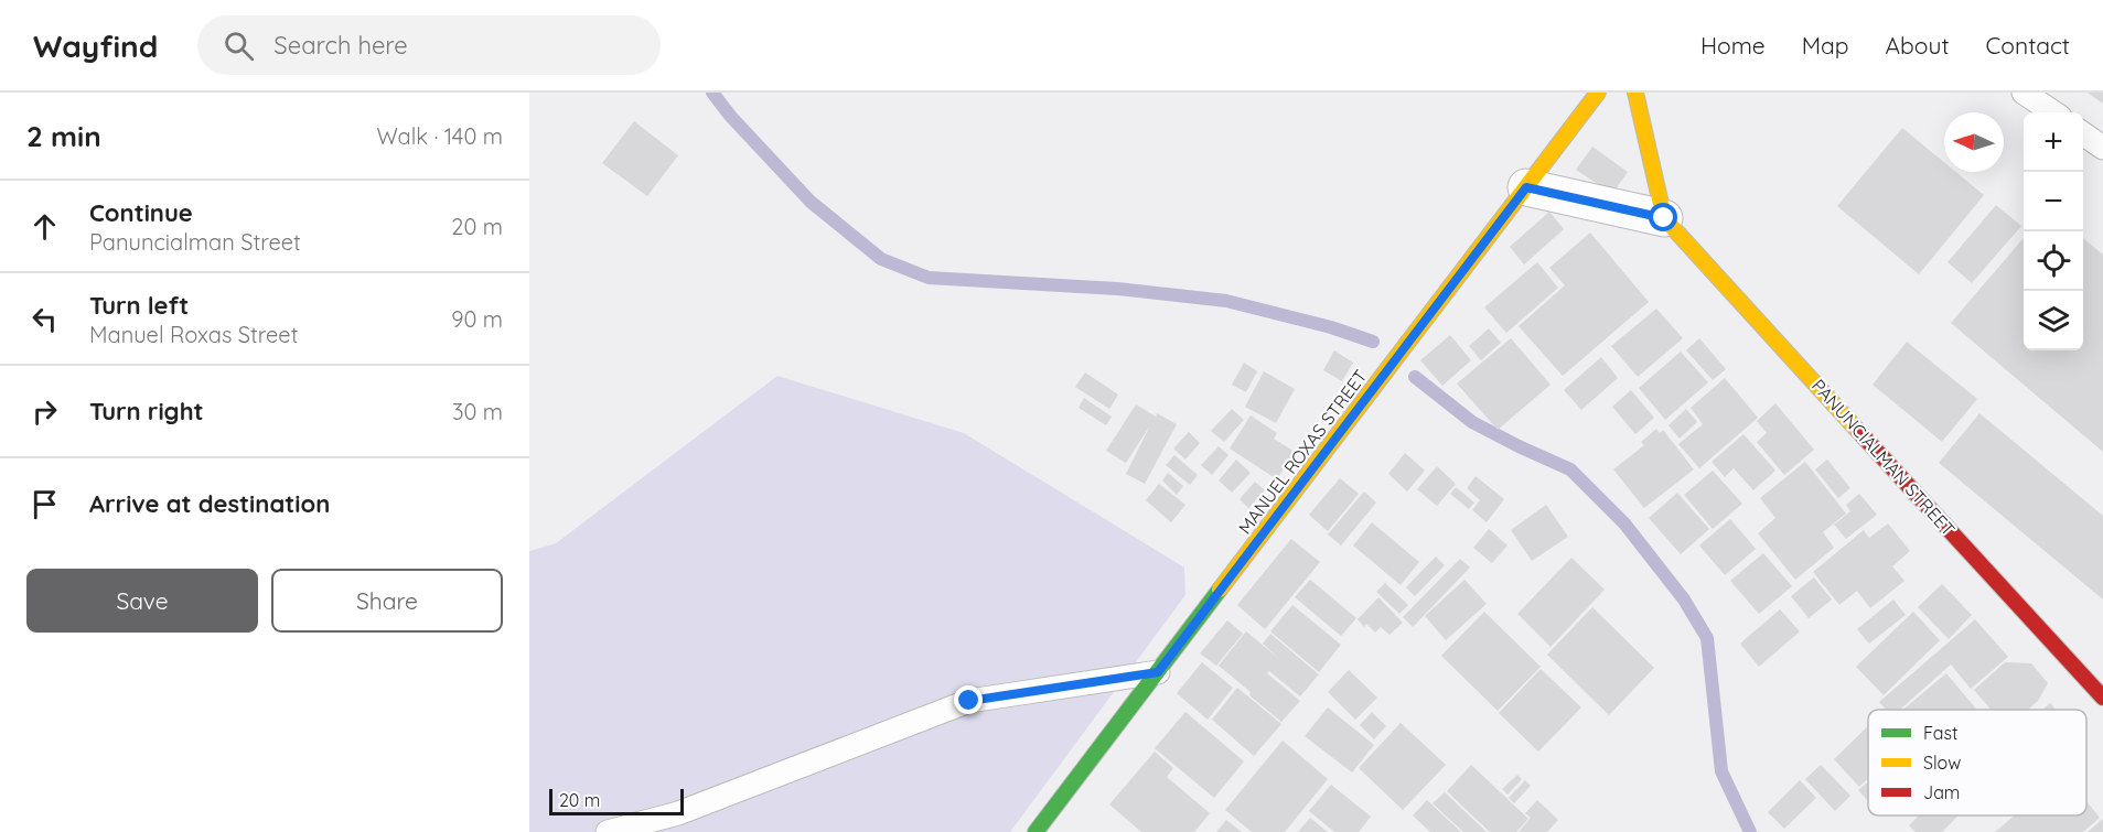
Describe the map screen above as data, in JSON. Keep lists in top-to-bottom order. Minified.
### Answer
{"streets":{"street":["MANUEL ROXAS STREET","PANUNCIALMAN STREET"]},"legend":["Fast","Slow","Jam"],"scale_bar":"20 m","north":"left","page":{"header":"Wayfind","search":"Search here","nav":["Home","Map","About","Contact"],"heading":["2 min","Walk · 140 m"],"map_buttons":["+","−"],"list":[["Continue","Panuncialman Street","20 m"],["Turn left","Manuel Roxas Street","90 m"],["Turn right","30 m"],"Arrive at destination"],"buttons":["Save","Share"],"scale":"20 m"}}
